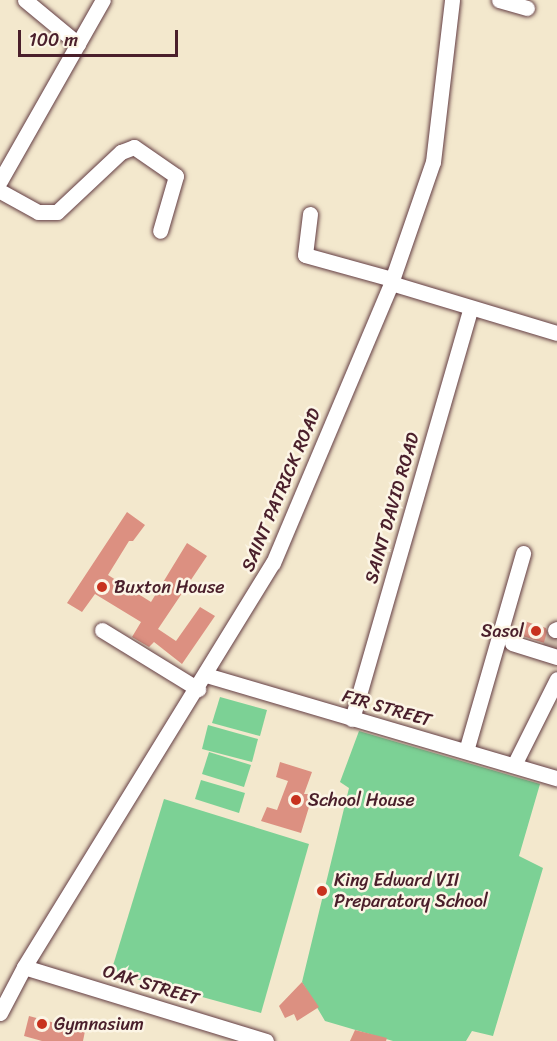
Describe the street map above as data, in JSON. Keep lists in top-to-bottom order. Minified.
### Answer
{"streets":{"street":["SAINT PATRICK ROAD","SAINT DAVID ROAD","FIR STREET","OAK STREET"]},"crossings":[["SAINT PATRICK ROAD","FIR STREET"],["SAINT PATRICK ROAD","OAK STREET"],["SAINT DAVID ROAD","FIR STREET"]],"places":["Buxton House","Sasol","School House","King Edward VII Preparatory School","Gymnasium"],"scale_bar":"100 m"}
